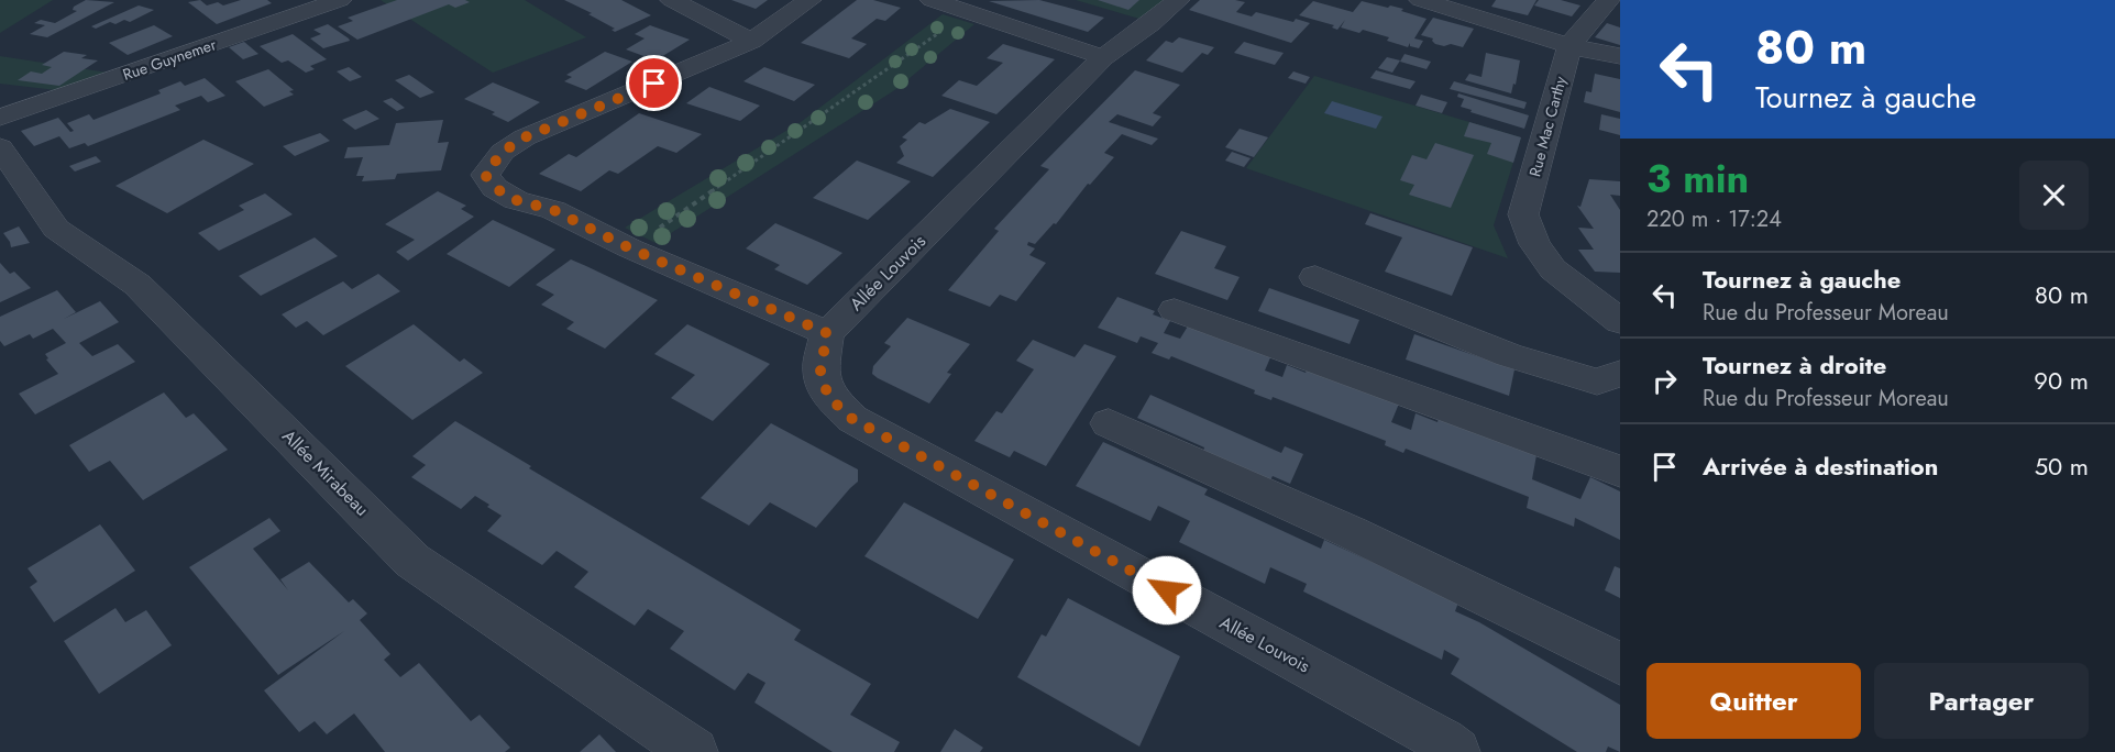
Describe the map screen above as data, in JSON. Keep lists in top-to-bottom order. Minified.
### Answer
{"streets":{"street":["Rue Guynemer","Rue Mac Carthy","Allée Louvois","Allée Mirabeau"]},"page":{"turn":["80 m","Tournez à gauche"],"heading":["3 min","220 m · 17:24"],"list":[{"name":"Tournez à gauche","note":"Rue du Professeur Moreau","value":"80 m"},{"name":"Tournez à droite","note":"Rue du Professeur Moreau","value":"90 m"},{"name":"Arrivée à destination","value":"50 m"}],"buttons":["Quitter","Partager"]}}
